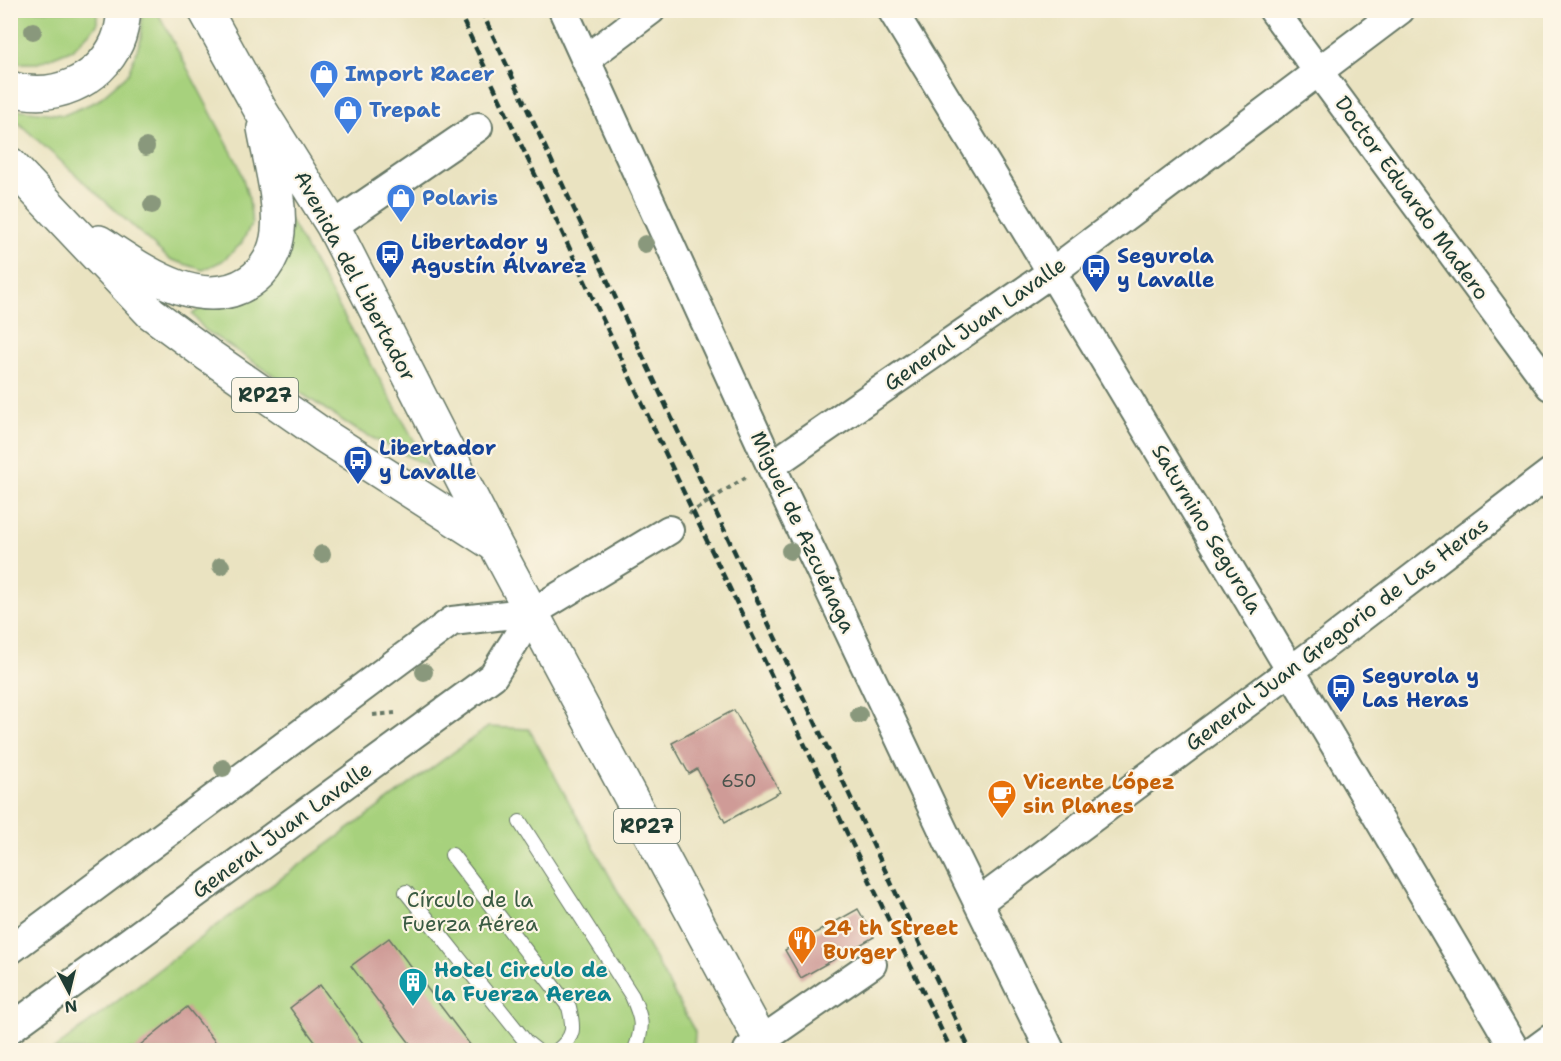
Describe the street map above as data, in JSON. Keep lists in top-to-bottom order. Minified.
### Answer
{"streets":{"main road":["Avenida del Libertador","RP27"],"street":["Doctor Eduardo Madero","General Juan Lavalle","Saturnino Segurola","Miguel de Azcuénaga","General Juan Gregorio de Las Heras"]},"crossings":[["Doctor Eduardo Madero","General Juan Lavalle"],["Avenida del Libertador","General Juan Lavalle"],["General Juan Lavalle","Saturnino Segurola"],["General Juan Lavalle","Miguel de Azcuénaga"],["Saturnino Segurola","General Juan Gregorio de Las Heras"],["Miguel de Azcuénaga","General Juan Gregorio de Las Heras"]],"parks":["Círculo de la Fuerza Aérea"],"places":{"shop":["Import Racer","Trepat","Polaris"],"bus stop":["Libertador y Agustín Álvarez","Segurola y Lavalle","Libertador y Lavalle","Segurola y Las Heras"],"cafe":["Vicente López sin Planes"],"restaurant":["24 th Street Burger"],"building":["Hotel Circulo de la Fuerza Aerea"]},"house_numbers":["650"],"north":"bottom"}
